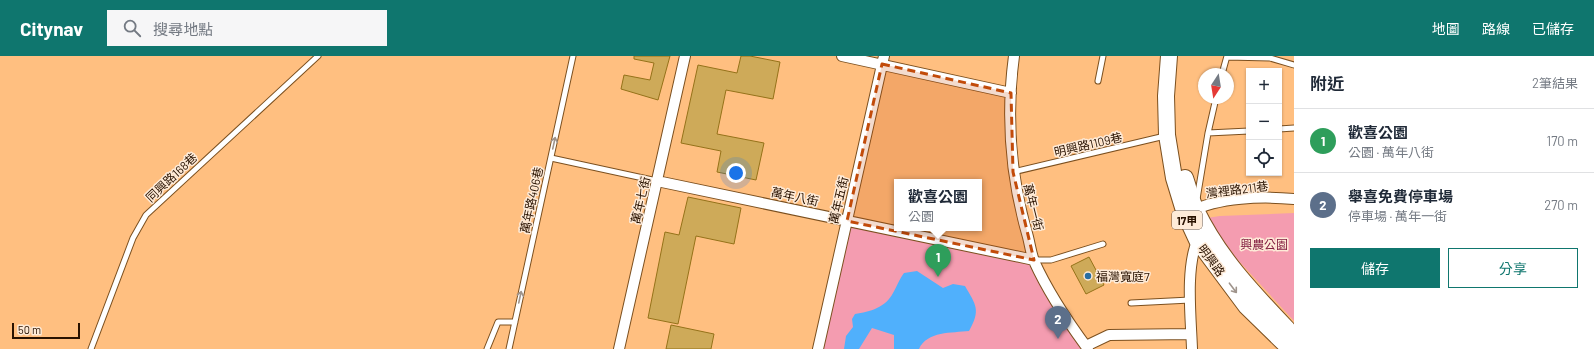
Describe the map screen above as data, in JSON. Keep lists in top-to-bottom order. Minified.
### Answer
{"streets":{"main road":["17甲","明興路"],"street":["灣裡路211巷","萬年八街","萬年七街","萬年五街","萬年一街"],"lane":["明興路1109巷","同興路168巷","萬年路406巷"]},"crossings":[["明興路1109巷","萬年一街"],["明興路1109巷","明興路"],["灣裡路211巷","明興路"],["萬年八街","萬年路406巷"],["萬年八街","萬年七街"],["萬年八街","萬年五街"],["萬年八街","萬年一街"]],"one_way":["萬年路406巷"],"parks":["興農公園"],"places":["福灣寬庭7"],"scale_bar":"50 m","north":"bottom","page":{"header":"Citynav","search":"搜尋地點","nav":["地圖","路線","已儲存"],"heading":["附近","2筆結果"],"map_buttons":["+","−"],"list":[{"mark":"1","name":"歡喜公園","note":"公園 · 萬年八街","value":"170 m"},{"mark":"2","name":"舉喜免費停車場","note":"停車場 · 萬年一街","value":"270 m"}],"popup":["歡喜公園","公園"],"buttons":["儲存","分享"],"pins":["1","2"],"scale":"50 m"}}
